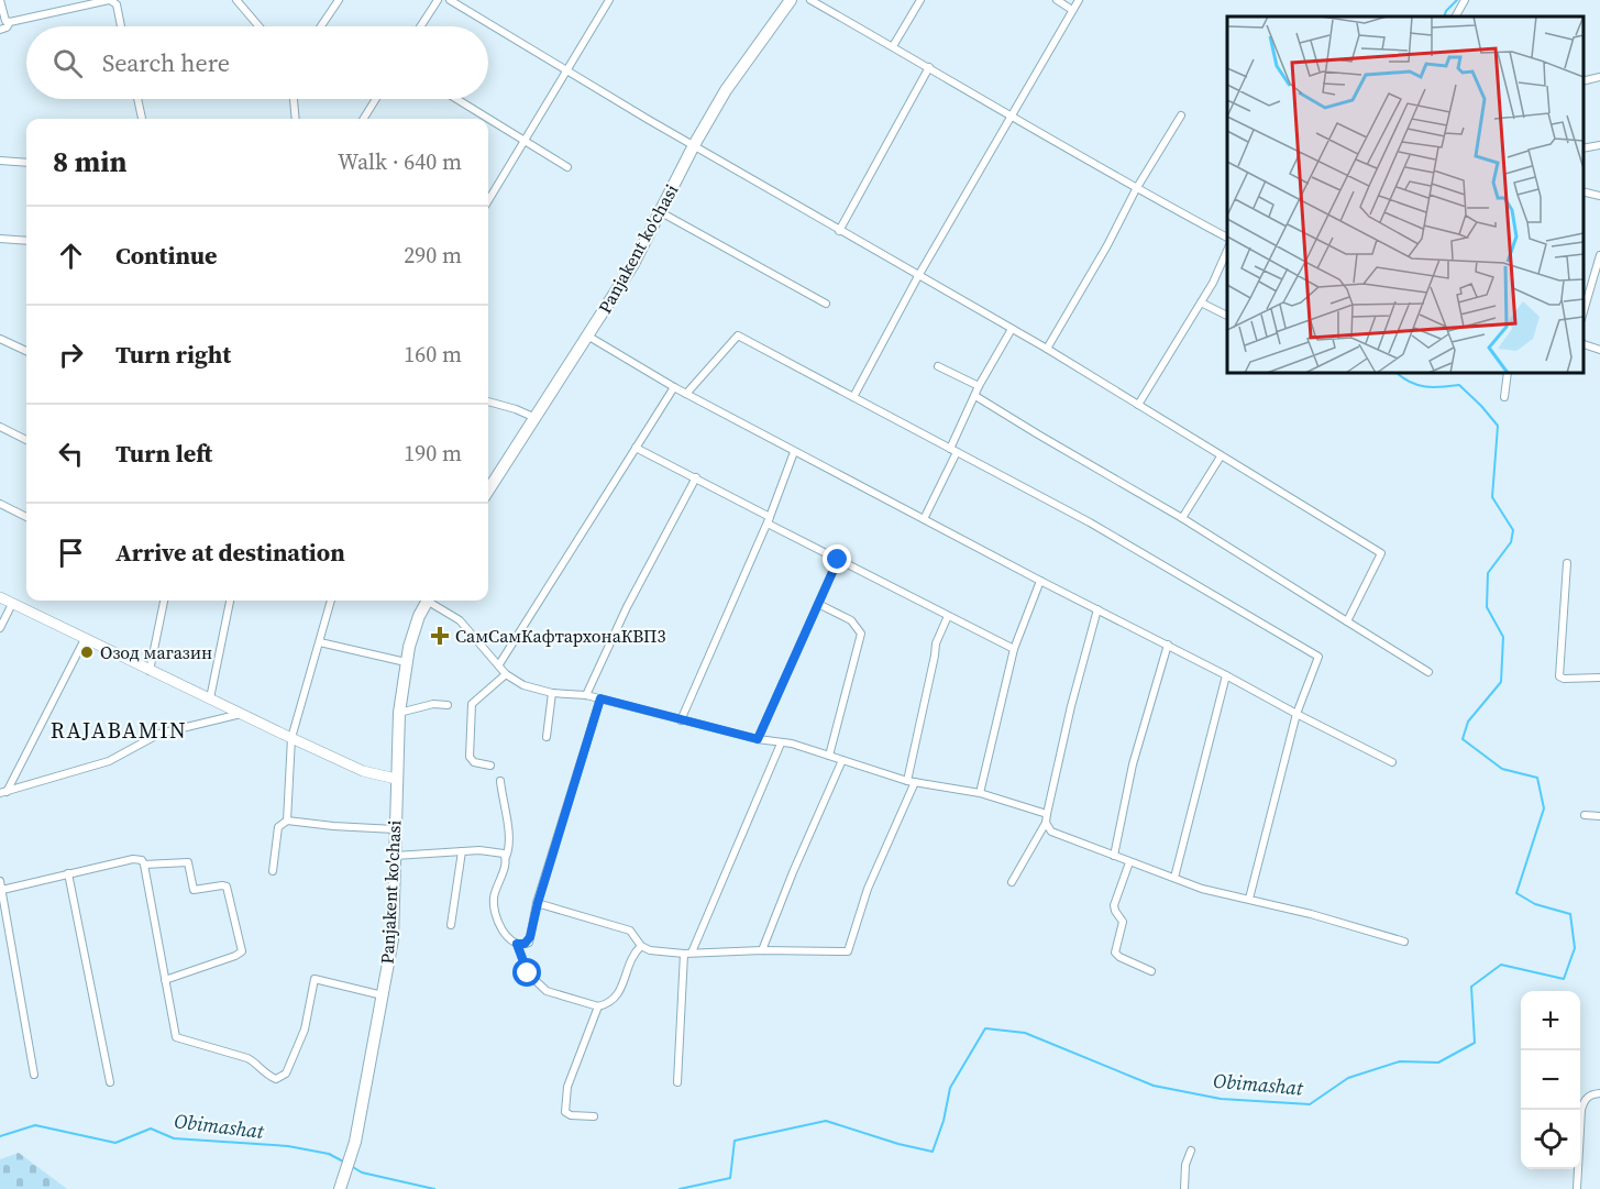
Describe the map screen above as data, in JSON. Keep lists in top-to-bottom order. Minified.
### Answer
{"streets":{"main road":["Panjakent ko'chasi"]},"districts":["RAJABAMIN"],"water":["Obimashat"],"places":{"health":["СамСамКафтархонаКВП3"],"other":["Озод магазин"]},"page":{"search":"Search here","heading":["8 min","Walk · 640 m"],"list":[["Continue","290 m"],["Turn right","160 m"],["Turn left","190 m"],"Arrive at destination"],"map_buttons":["+","−"]}}
